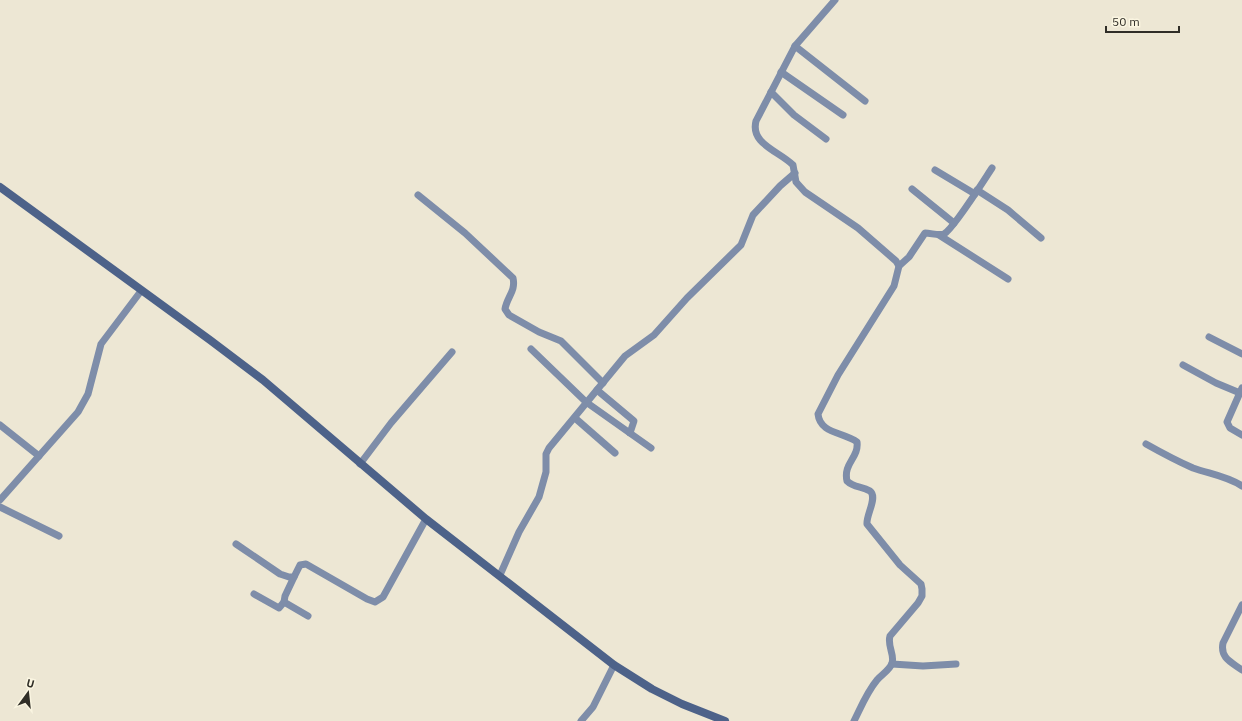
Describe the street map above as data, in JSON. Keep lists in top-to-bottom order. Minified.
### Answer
{"scale_bar":"50 m","north":"top"}
